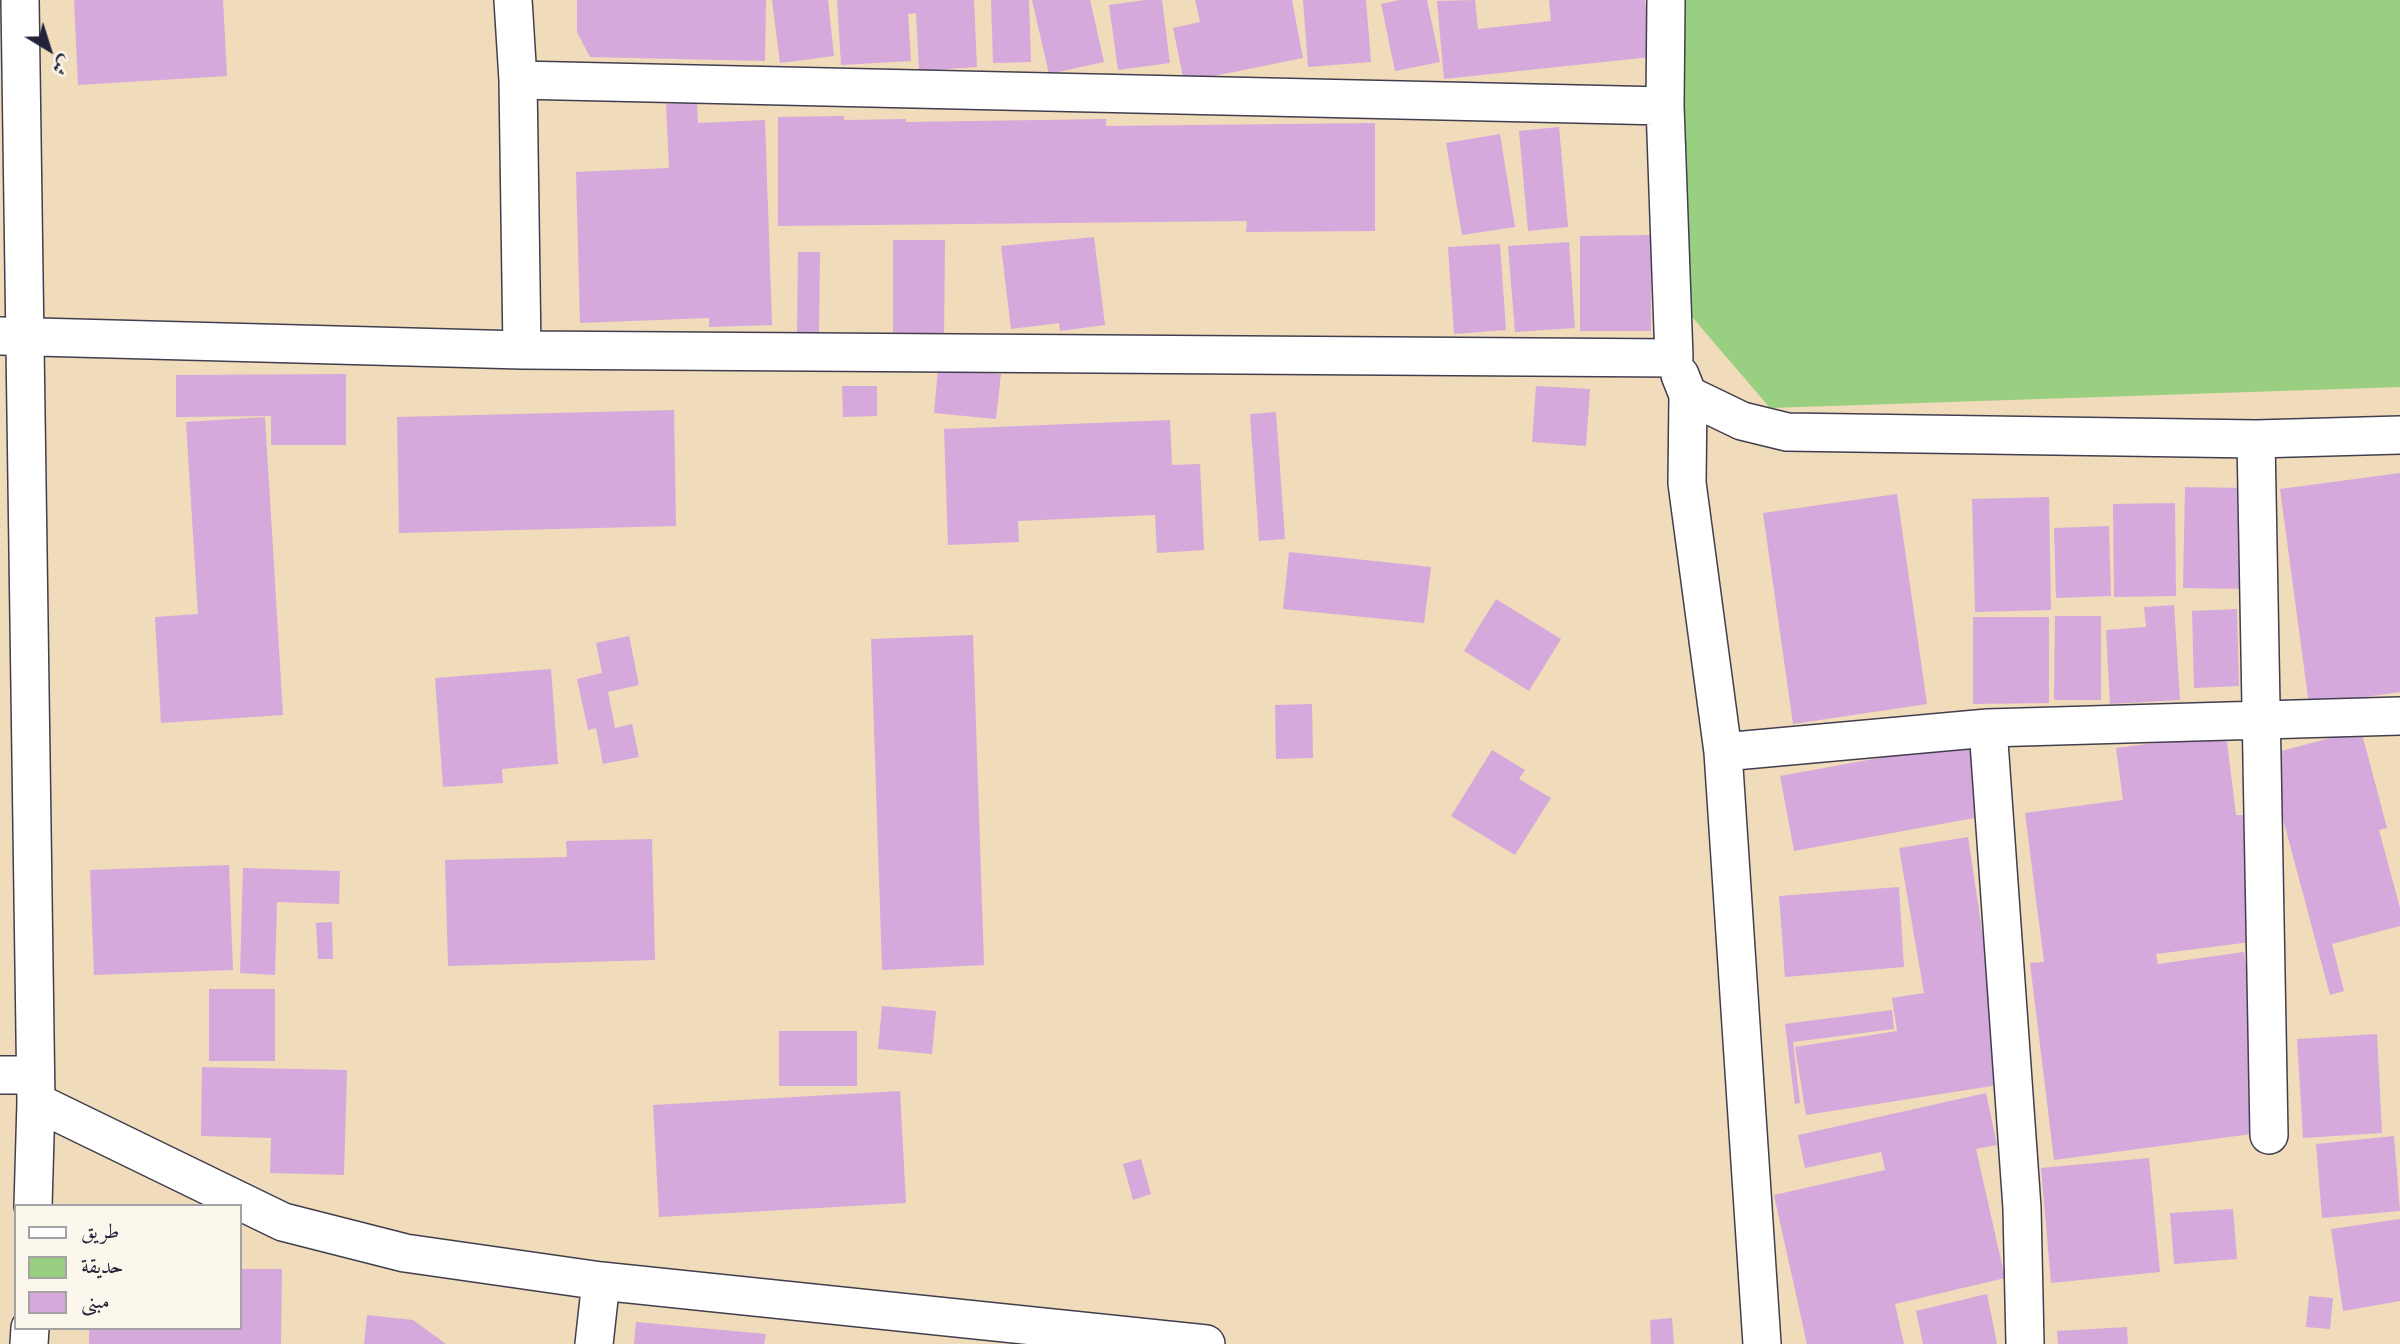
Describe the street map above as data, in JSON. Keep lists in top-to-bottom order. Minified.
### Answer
{"legend":["طريق","حديقة","مبنى"],"north":"bottom right"}
